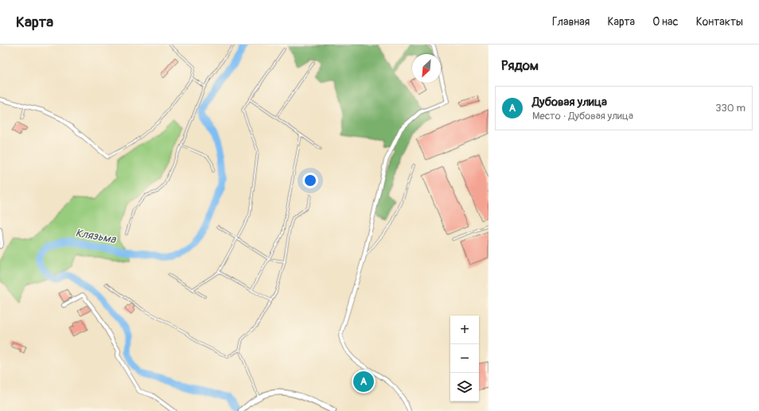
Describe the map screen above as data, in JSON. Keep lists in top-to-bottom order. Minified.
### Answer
{"water":["Клязьма"],"north":"bottom left","page":{"header":"Карта","nav":["Главная","Карта","О нас","Контакты"],"heading":"Рядом","list":[{"mark":"A","name":"Дубовая улица","note":"Место · Дубовая улица","value":"330 m"}],"map_buttons":["+","−"],"pins":"A"}}
